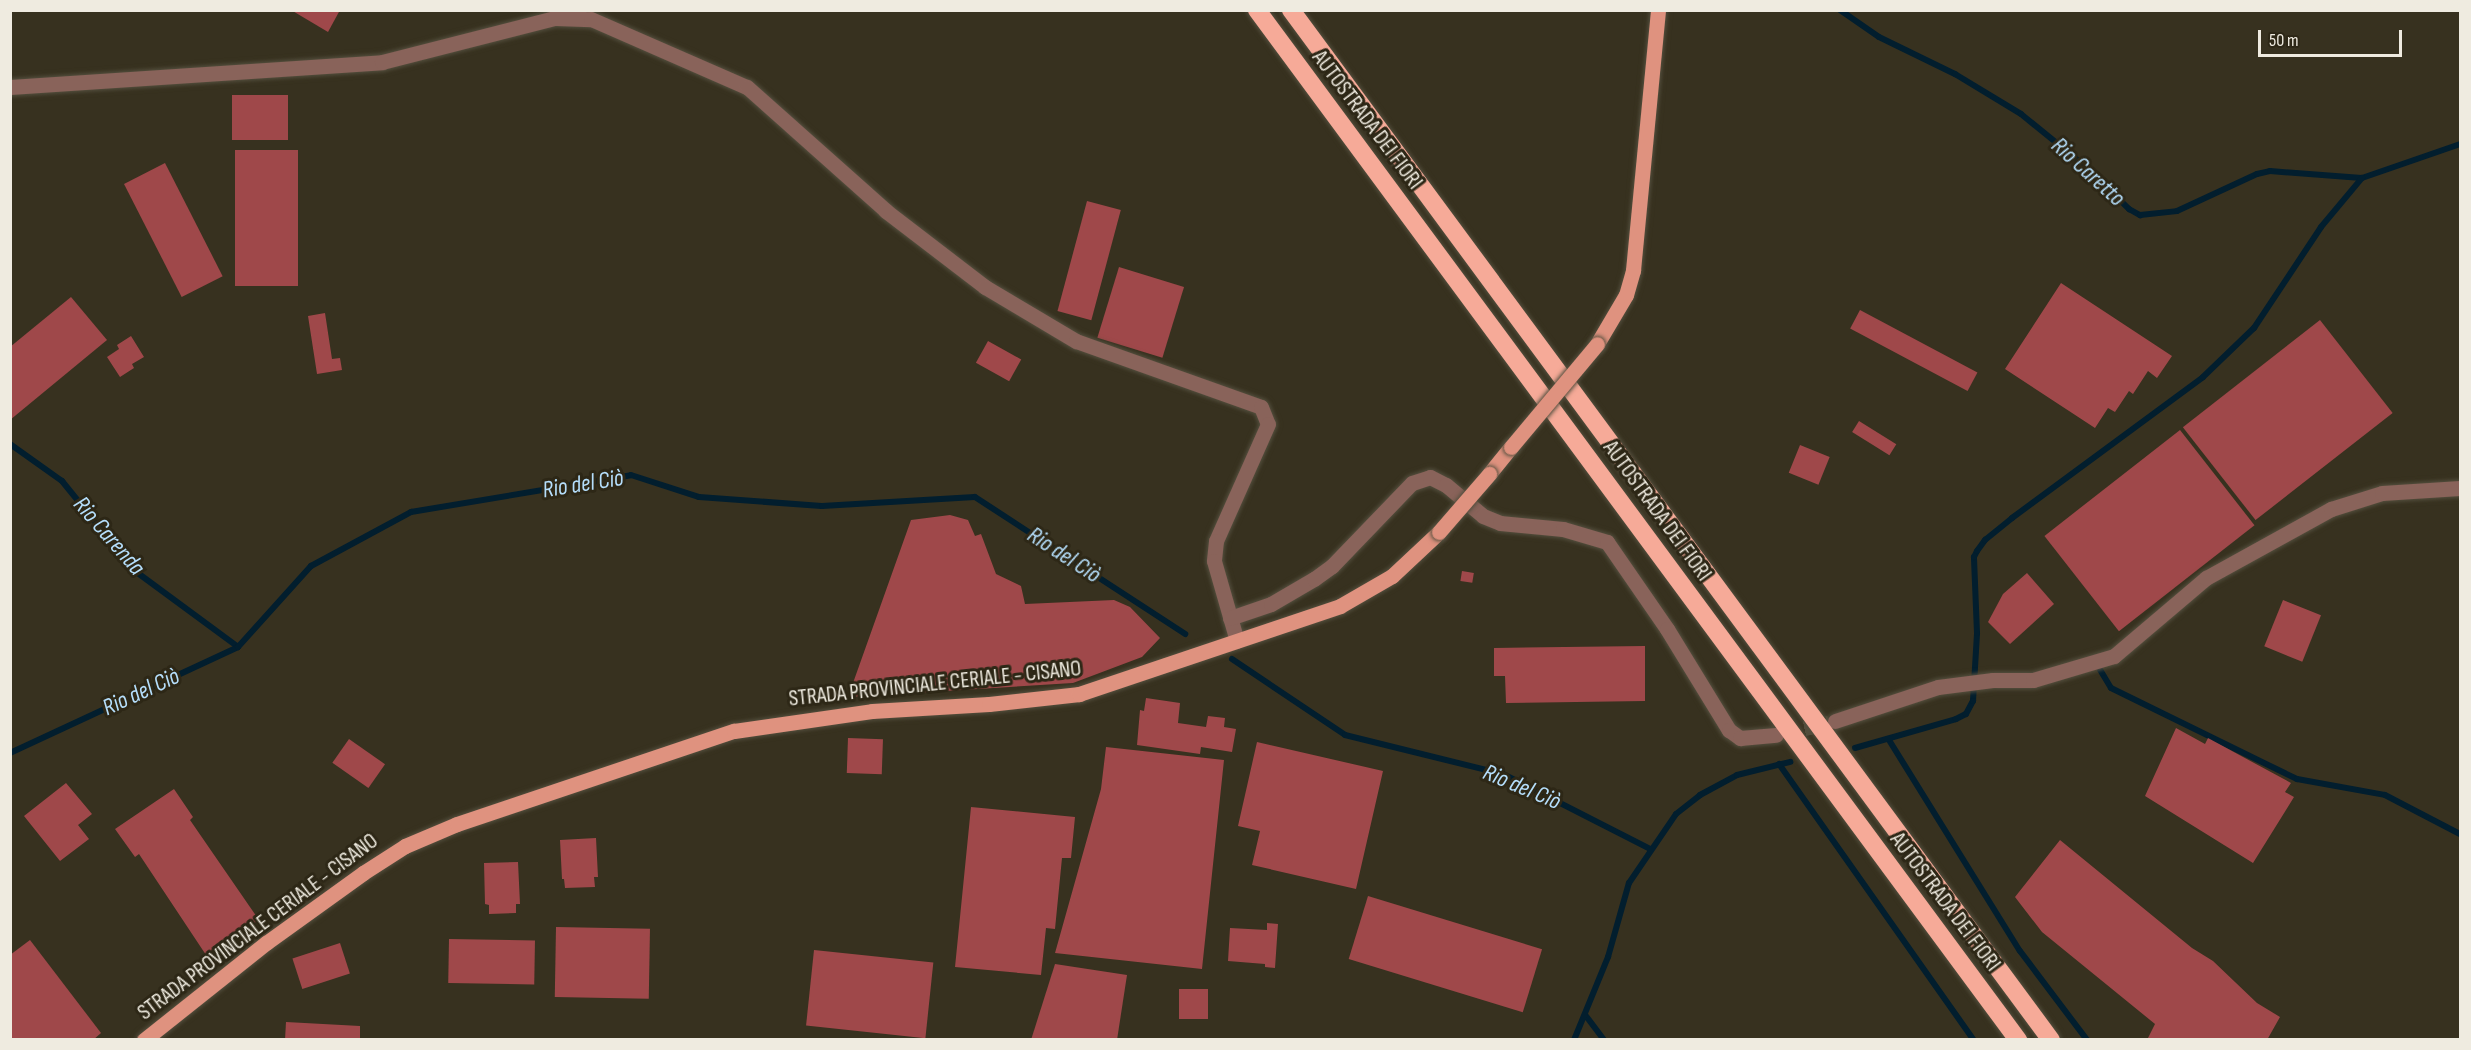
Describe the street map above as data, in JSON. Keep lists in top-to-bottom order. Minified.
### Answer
{"streets":{"highway":["AUTOSTRADA DEI FIORI"],"main road":["STRADA PROVINCIALE CERIALE - CISANO"]},"water":["Rio Caretto","Rio del Ciò","Rio Carenda"],"scale_bar":"50 m"}
